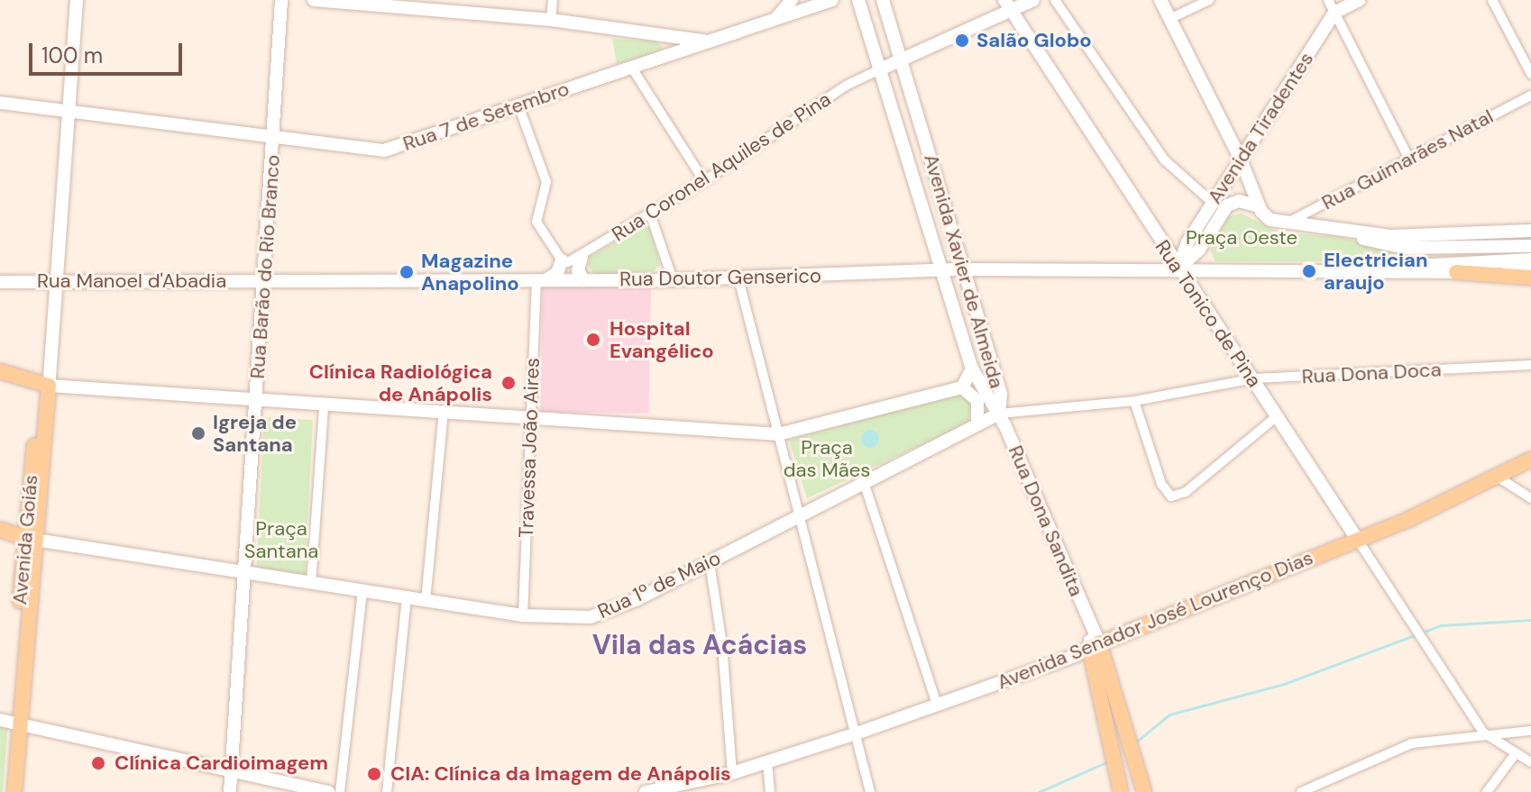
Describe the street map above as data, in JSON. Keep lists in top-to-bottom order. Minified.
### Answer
{"streets":{"main road":["Avenida Goiás","Avenida Senador José Lourenço Dias"],"street":["Rua 7 de Setembro","Avenida Tiradentes","Rua Guimarães Natal","Rua Coronel Aquiles de Pina","Rua Barão do Rio Branco","Avenida Xavier de Almeida","Rua Doutor Genserico","Rua Manoel d'Abadia","Rua Tonico de Pina","Rua Dona Doca","Travessa João Aires","Rua Dona Sandita","Rua 1º de Maio"]},"crossings":[["Rua 7 de Setembro","Rua Barão do Rio Branco"],["Rua 7 de Setembro","Avenida Goiás"],["Avenida Tiradentes","Rua Doutor Genserico"],["Avenida Tiradentes","Rua Tonico de Pina"],["Rua Coronel Aquiles de Pina","Avenida Xavier de Almeida"],["Rua Barão do Rio Branco","Rua Doutor Genserico"],["Rua Barão do Rio Branco","Rua Manoel d'Abadia"],["Rua Barão do Rio Branco","Rua 1º de Maio"],["Avenida Xavier de Almeida","Rua Doutor Genserico"],["Avenida Xavier de Almeida","Rua Dona Doca"],["Avenida Xavier de Almeida","Rua Dona Sandita"],["Avenida Xavier de Almeida","Rua 1º de Maio"],["Rua Doutor Genserico","Rua Manoel d'Abadia"],["Rua Doutor Genserico","Rua Tonico de Pina"],["Rua Doutor Genserico","Travessa João Aires"],["Rua Manoel d'Abadia","Avenida Goiás"],["Rua Tonico de Pina","Rua Dona Doca"],["Rua Tonico de Pina","Avenida Senador José Lourenço Dias"],["Rua Dona Doca","Rua Dona Sandita"],["Rua Dona Doca","Rua 1º de Maio"],["Travessa João Aires","Rua 1º de Maio"],["Rua Dona Sandita","Rua 1º de Maio"],["Rua Dona Sandita","Avenida Senador José Lourenço Dias"],["Avenida Goiás","Rua 1º de Maio"]],"districts":["Vila das Acácias"],"parks":["Praça Oeste","Praça das Mães","Praça Santana"],"places":["Salão Globo","Electrician araujo","Magazine Anapolino","Hospital Evangélico","Clínica Radiológica de Anápolis","Igreja de Santana","Clínica Cardioimagem","CIA: Clínica da Imagem de Anápolis"],"scale_bar":"100 m"}
